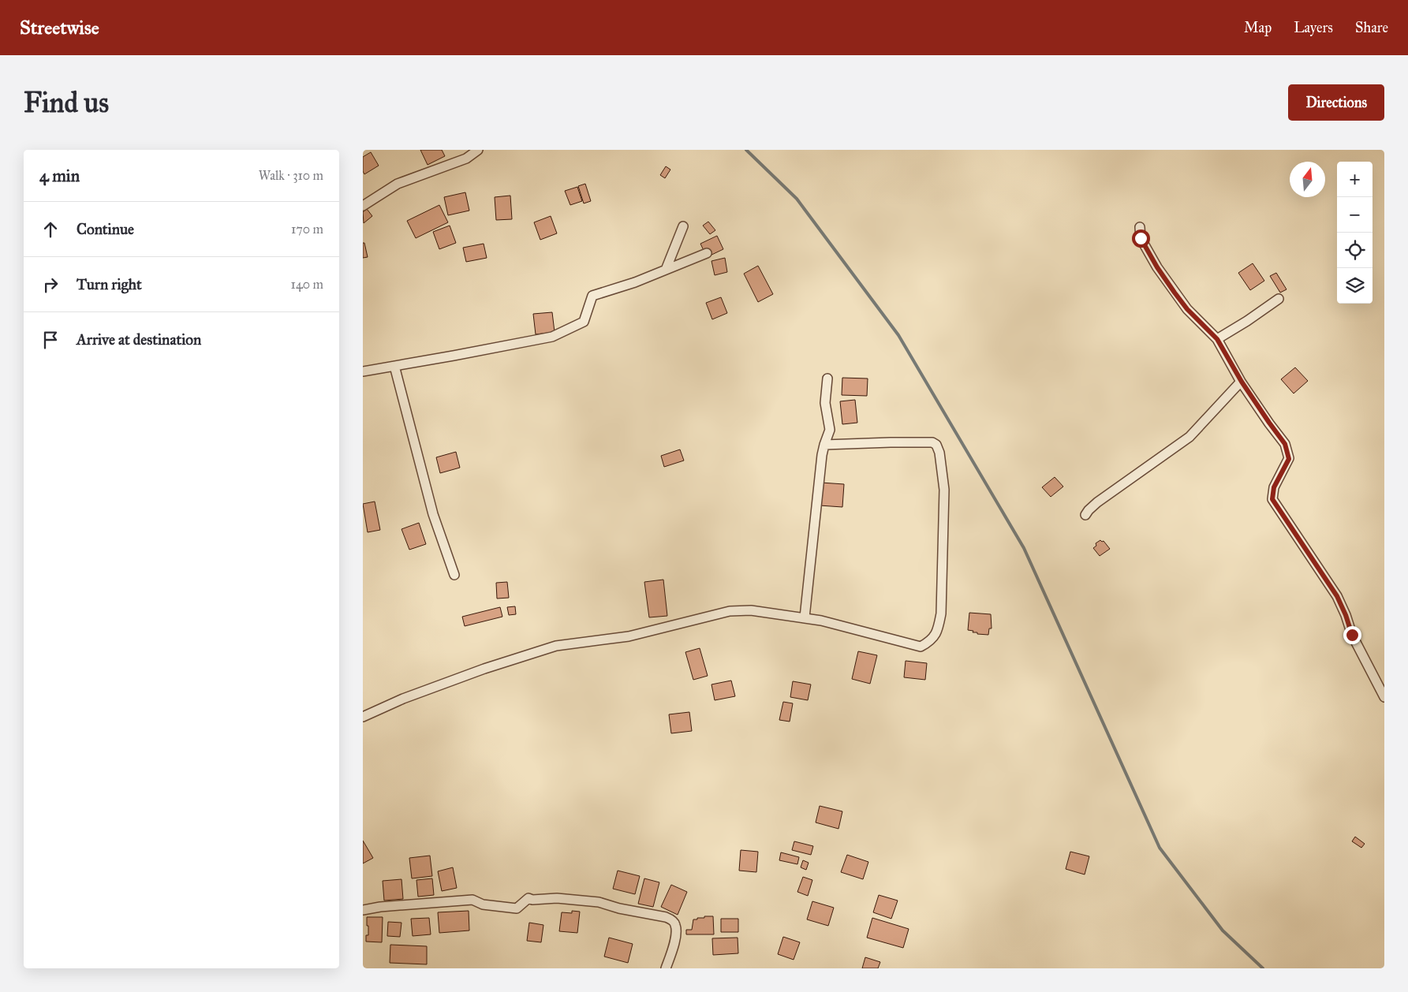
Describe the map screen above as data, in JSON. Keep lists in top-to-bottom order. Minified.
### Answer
{"north":"top","page":{"header":"Streetwise","nav":["Map","Layers","Share"],"buttons":"Directions","title":"Find us","heading":["4 min","Walk · 310 m"],"map_buttons":["+","−"],"list":[["Continue","170 m"],["Turn right","140 m"],"Arrive at destination"]}}
